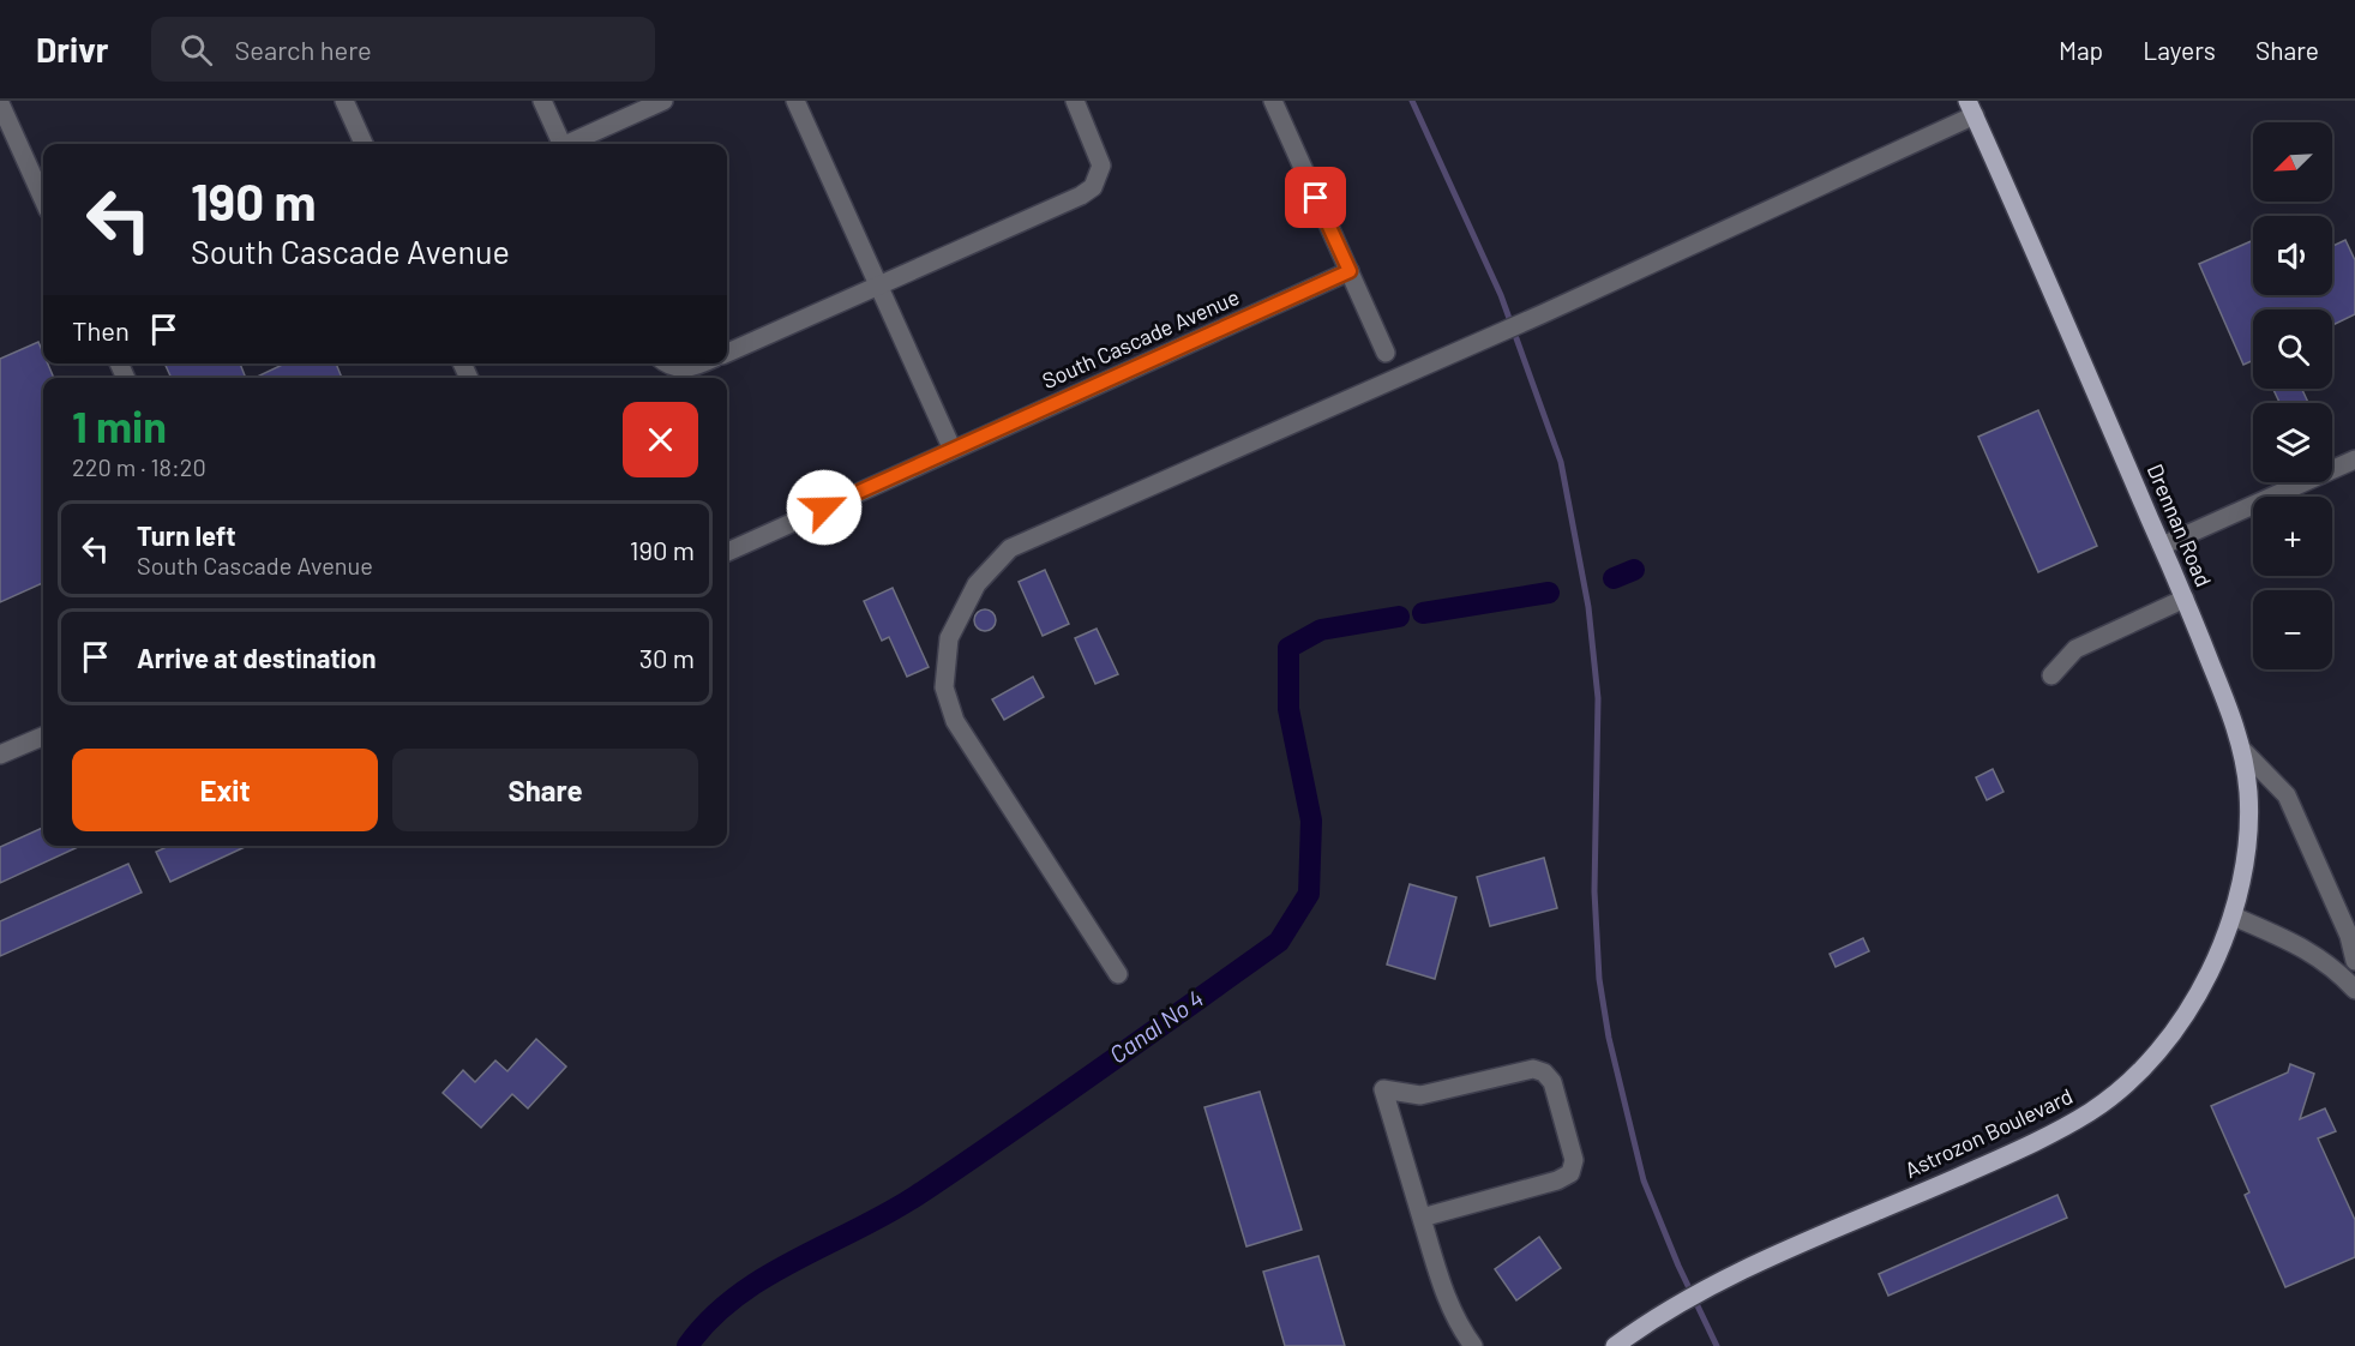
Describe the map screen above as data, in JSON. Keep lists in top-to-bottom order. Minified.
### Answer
{"streets":{"main road":["Drennan Road","Astrozon Boulevard"],"street":["South Cascade Avenue"]},"crossings":[["Drennan Road","Astrozon Boulevard"]],"water":["Canal No 4"],"north":"bottom left","page":{"header":"Drivr","search":"Search here","nav":["Map","Layers","Share"],"map_buttons":["+","−"],"turn":["190 m","South Cascade Avenue"],"then":"Then","heading":["1 min","220 m · 18:20"],"list":[{"name":"Turn left","note":"South Cascade Avenue","value":"190 m"},{"name":"Arrive at destination","value":"30 m"}],"buttons":["Exit","Share"]}}
